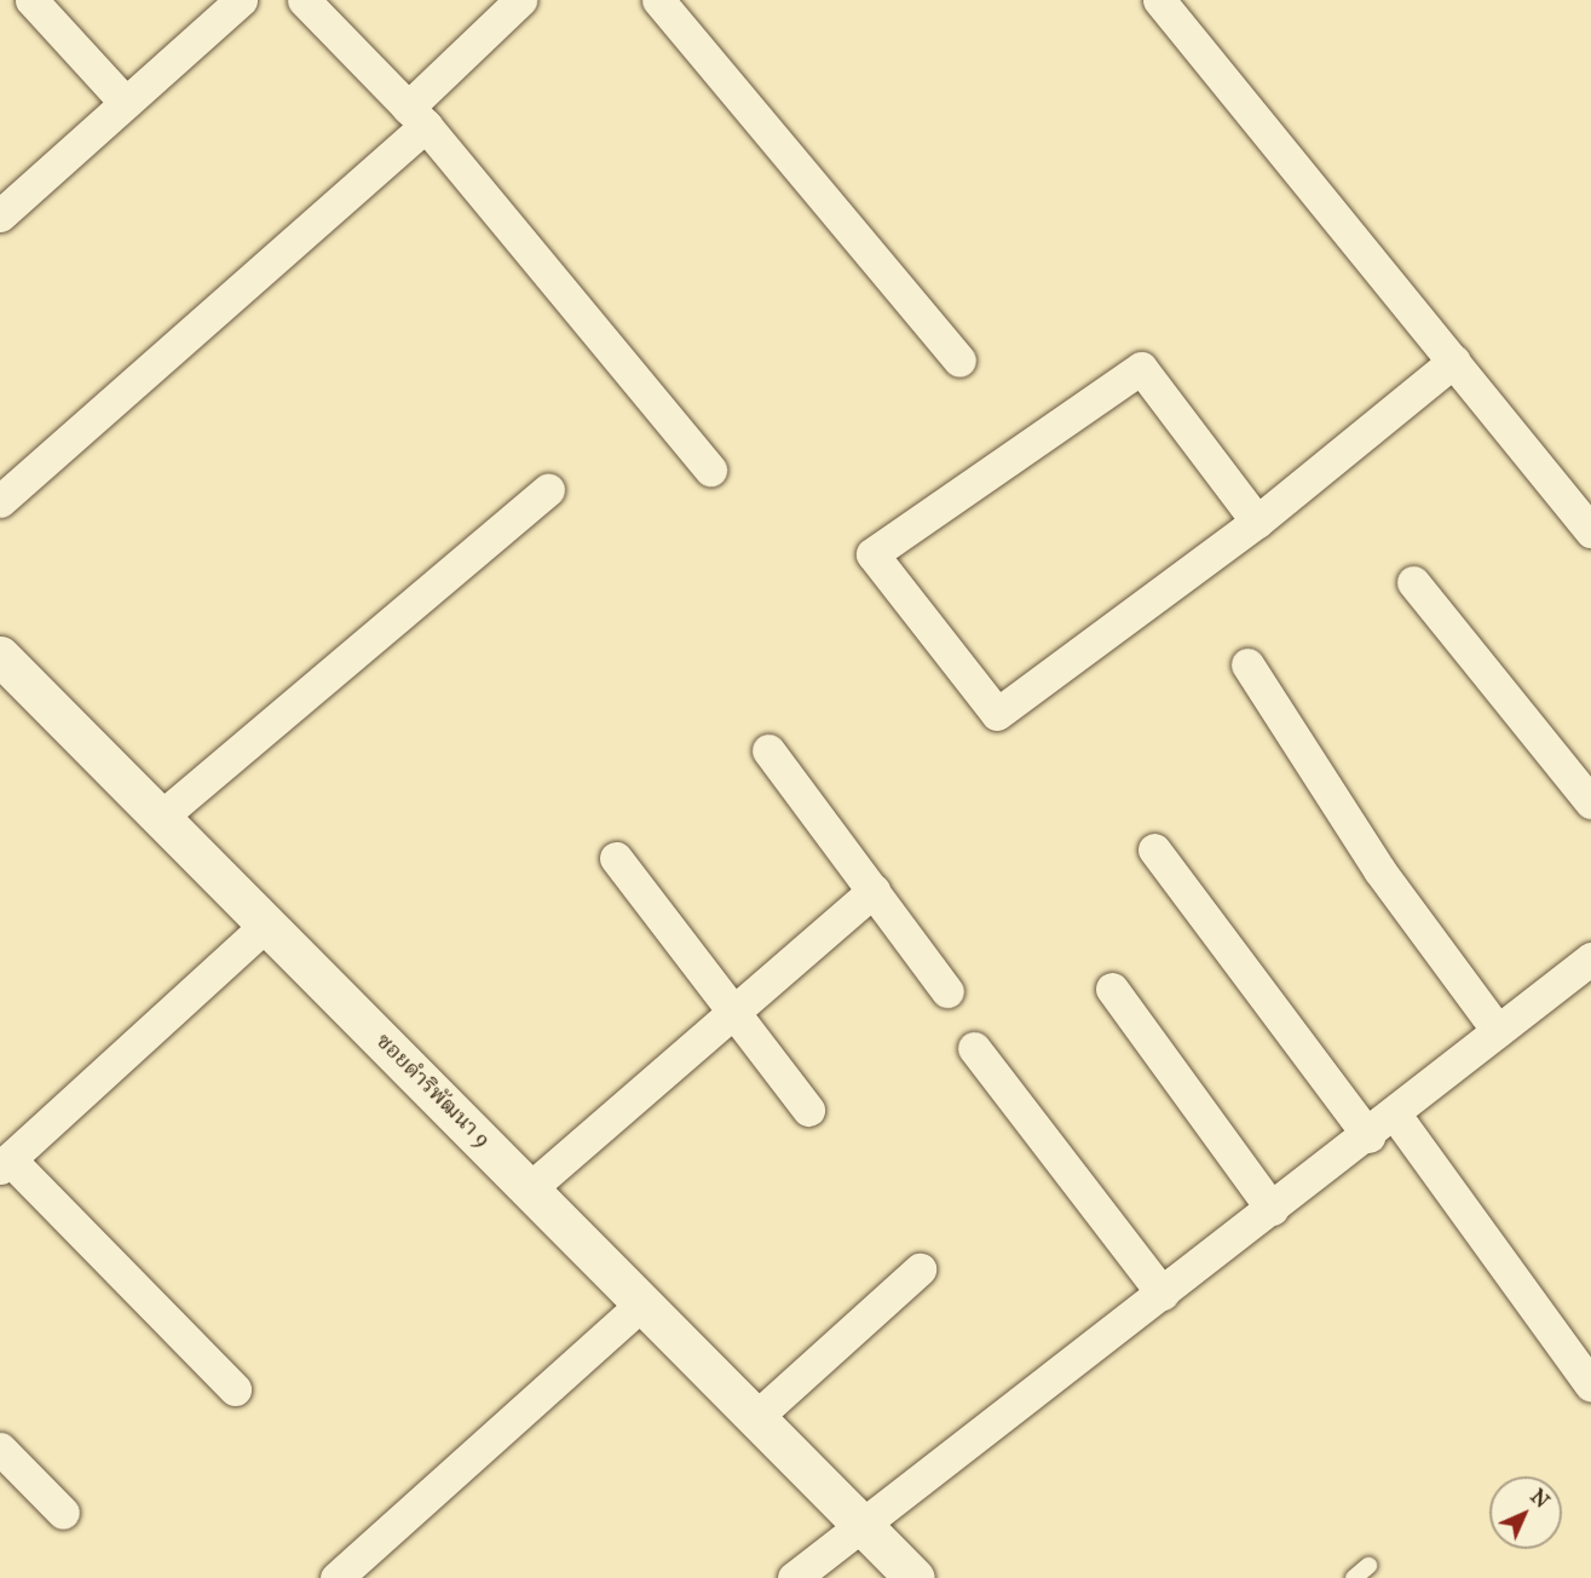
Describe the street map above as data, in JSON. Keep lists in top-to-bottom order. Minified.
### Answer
{"streets":{"street":["ซอยดำริพัฒนา 9"]},"north":"top right"}
